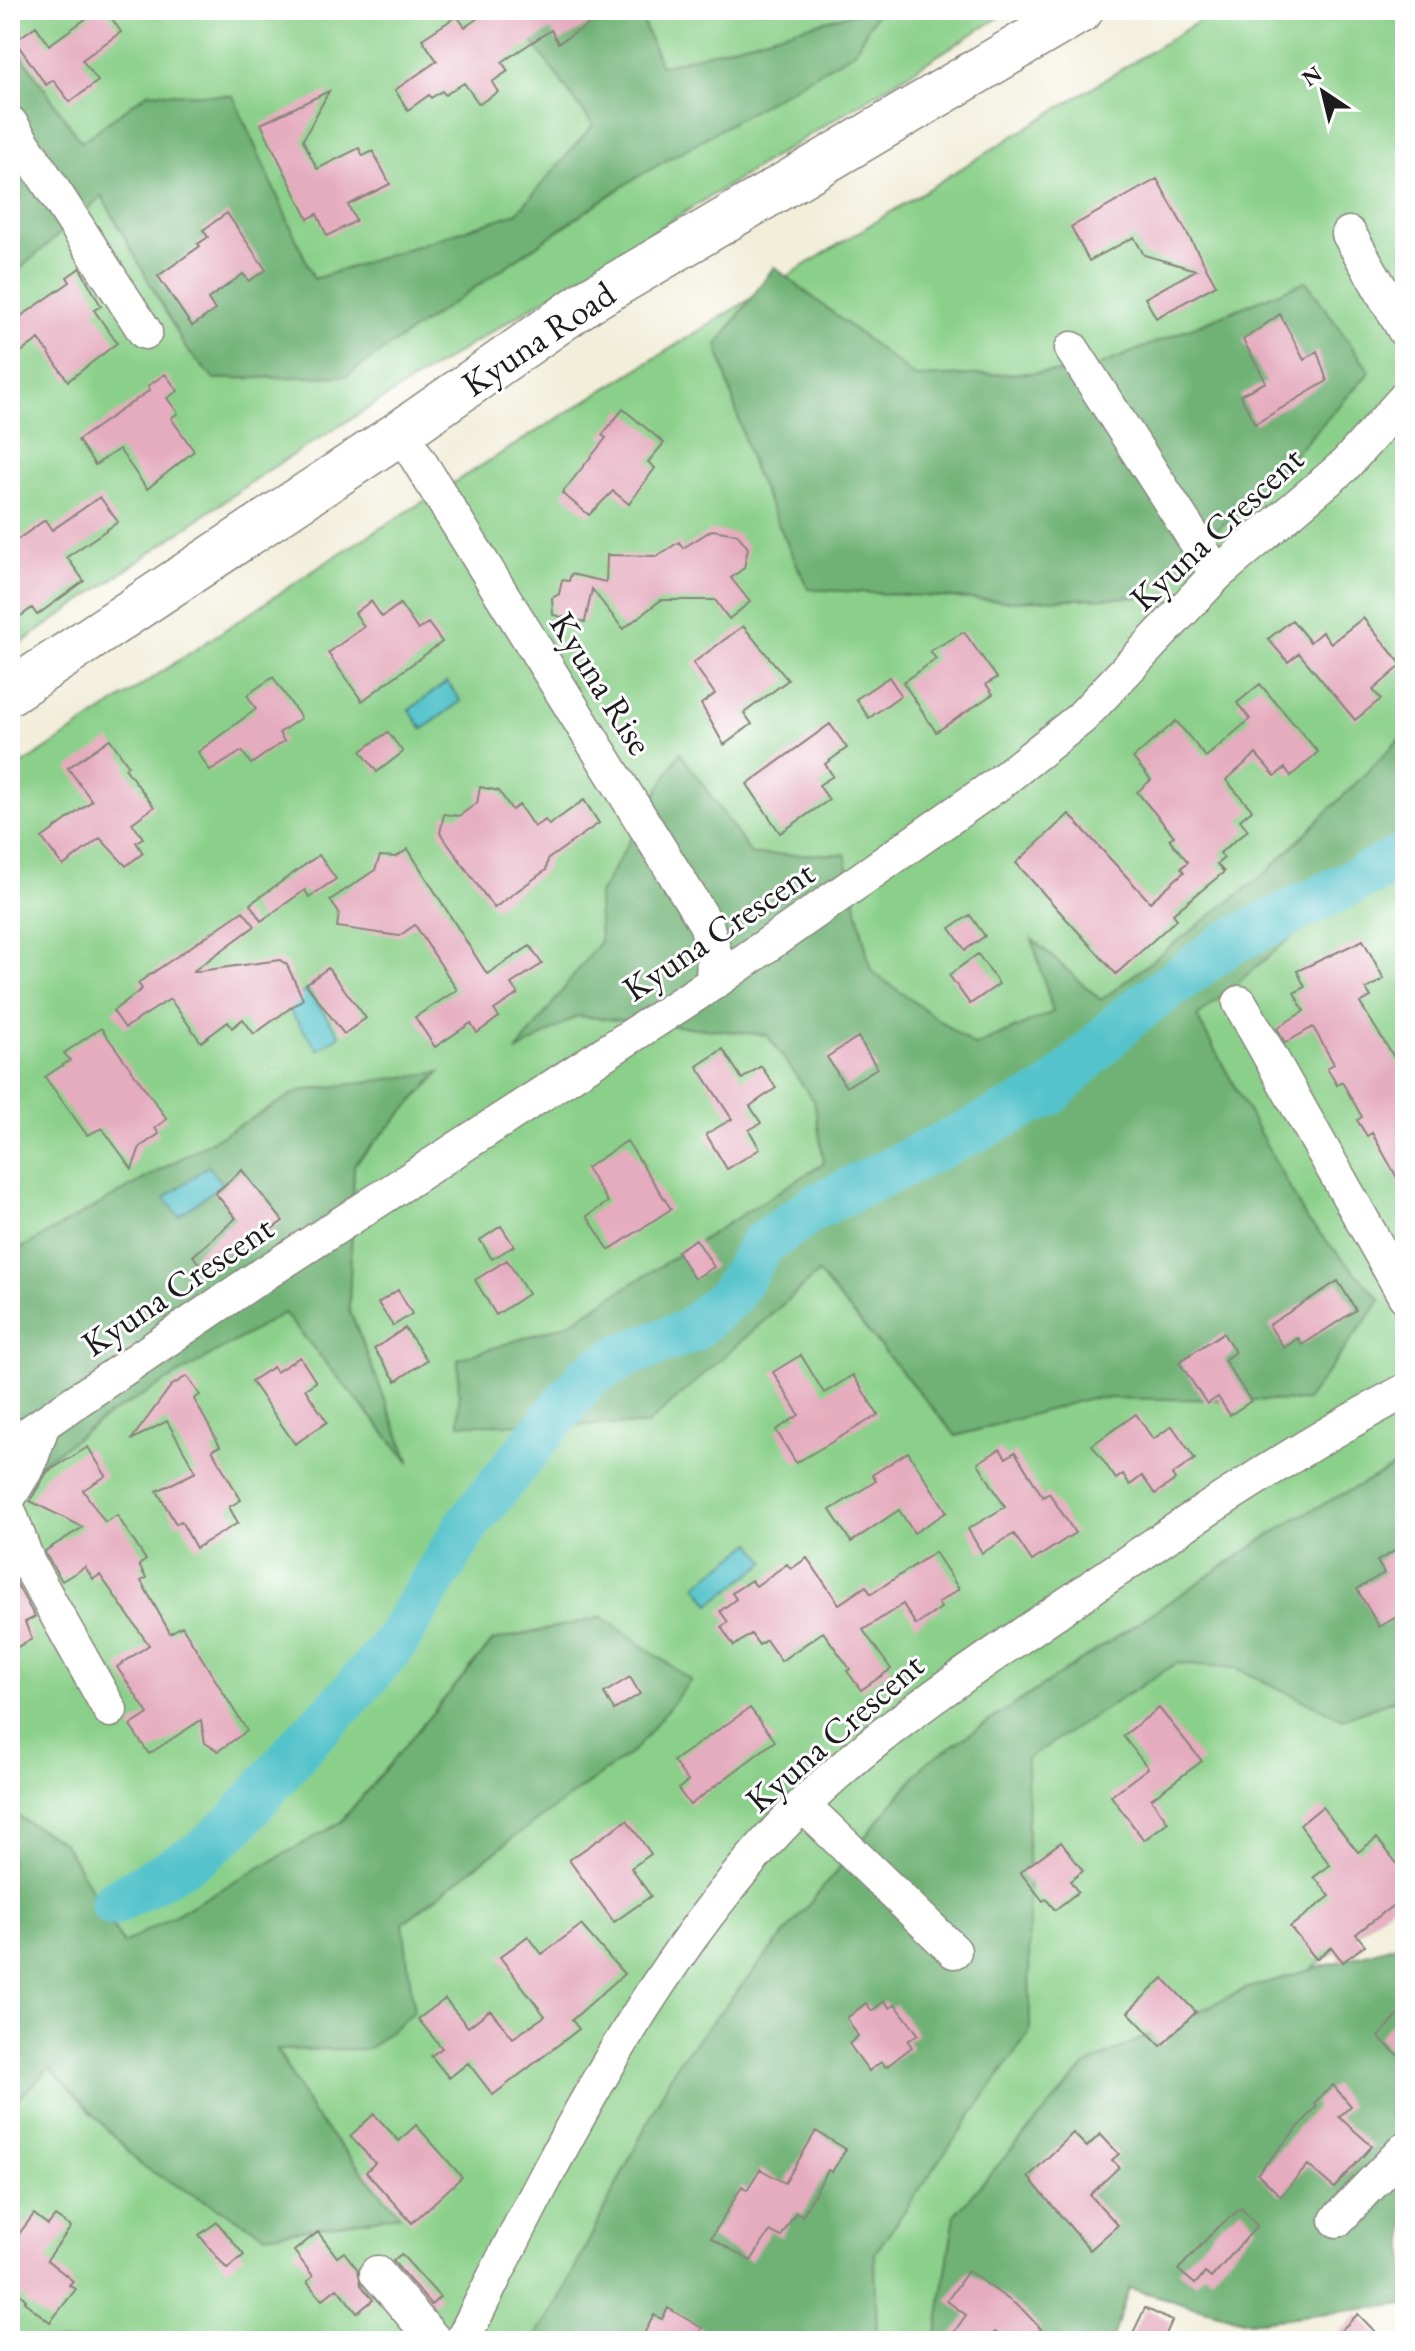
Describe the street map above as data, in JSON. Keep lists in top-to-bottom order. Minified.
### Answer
{"streets":{"main road":["Kyuna Road"],"street":["Kyuna Crescent","Kyuna Rise"]},"crossings":[["Kyuna Road","Kyuna Rise"],["Kyuna Crescent","Kyuna Rise"]],"north":"top left"}
